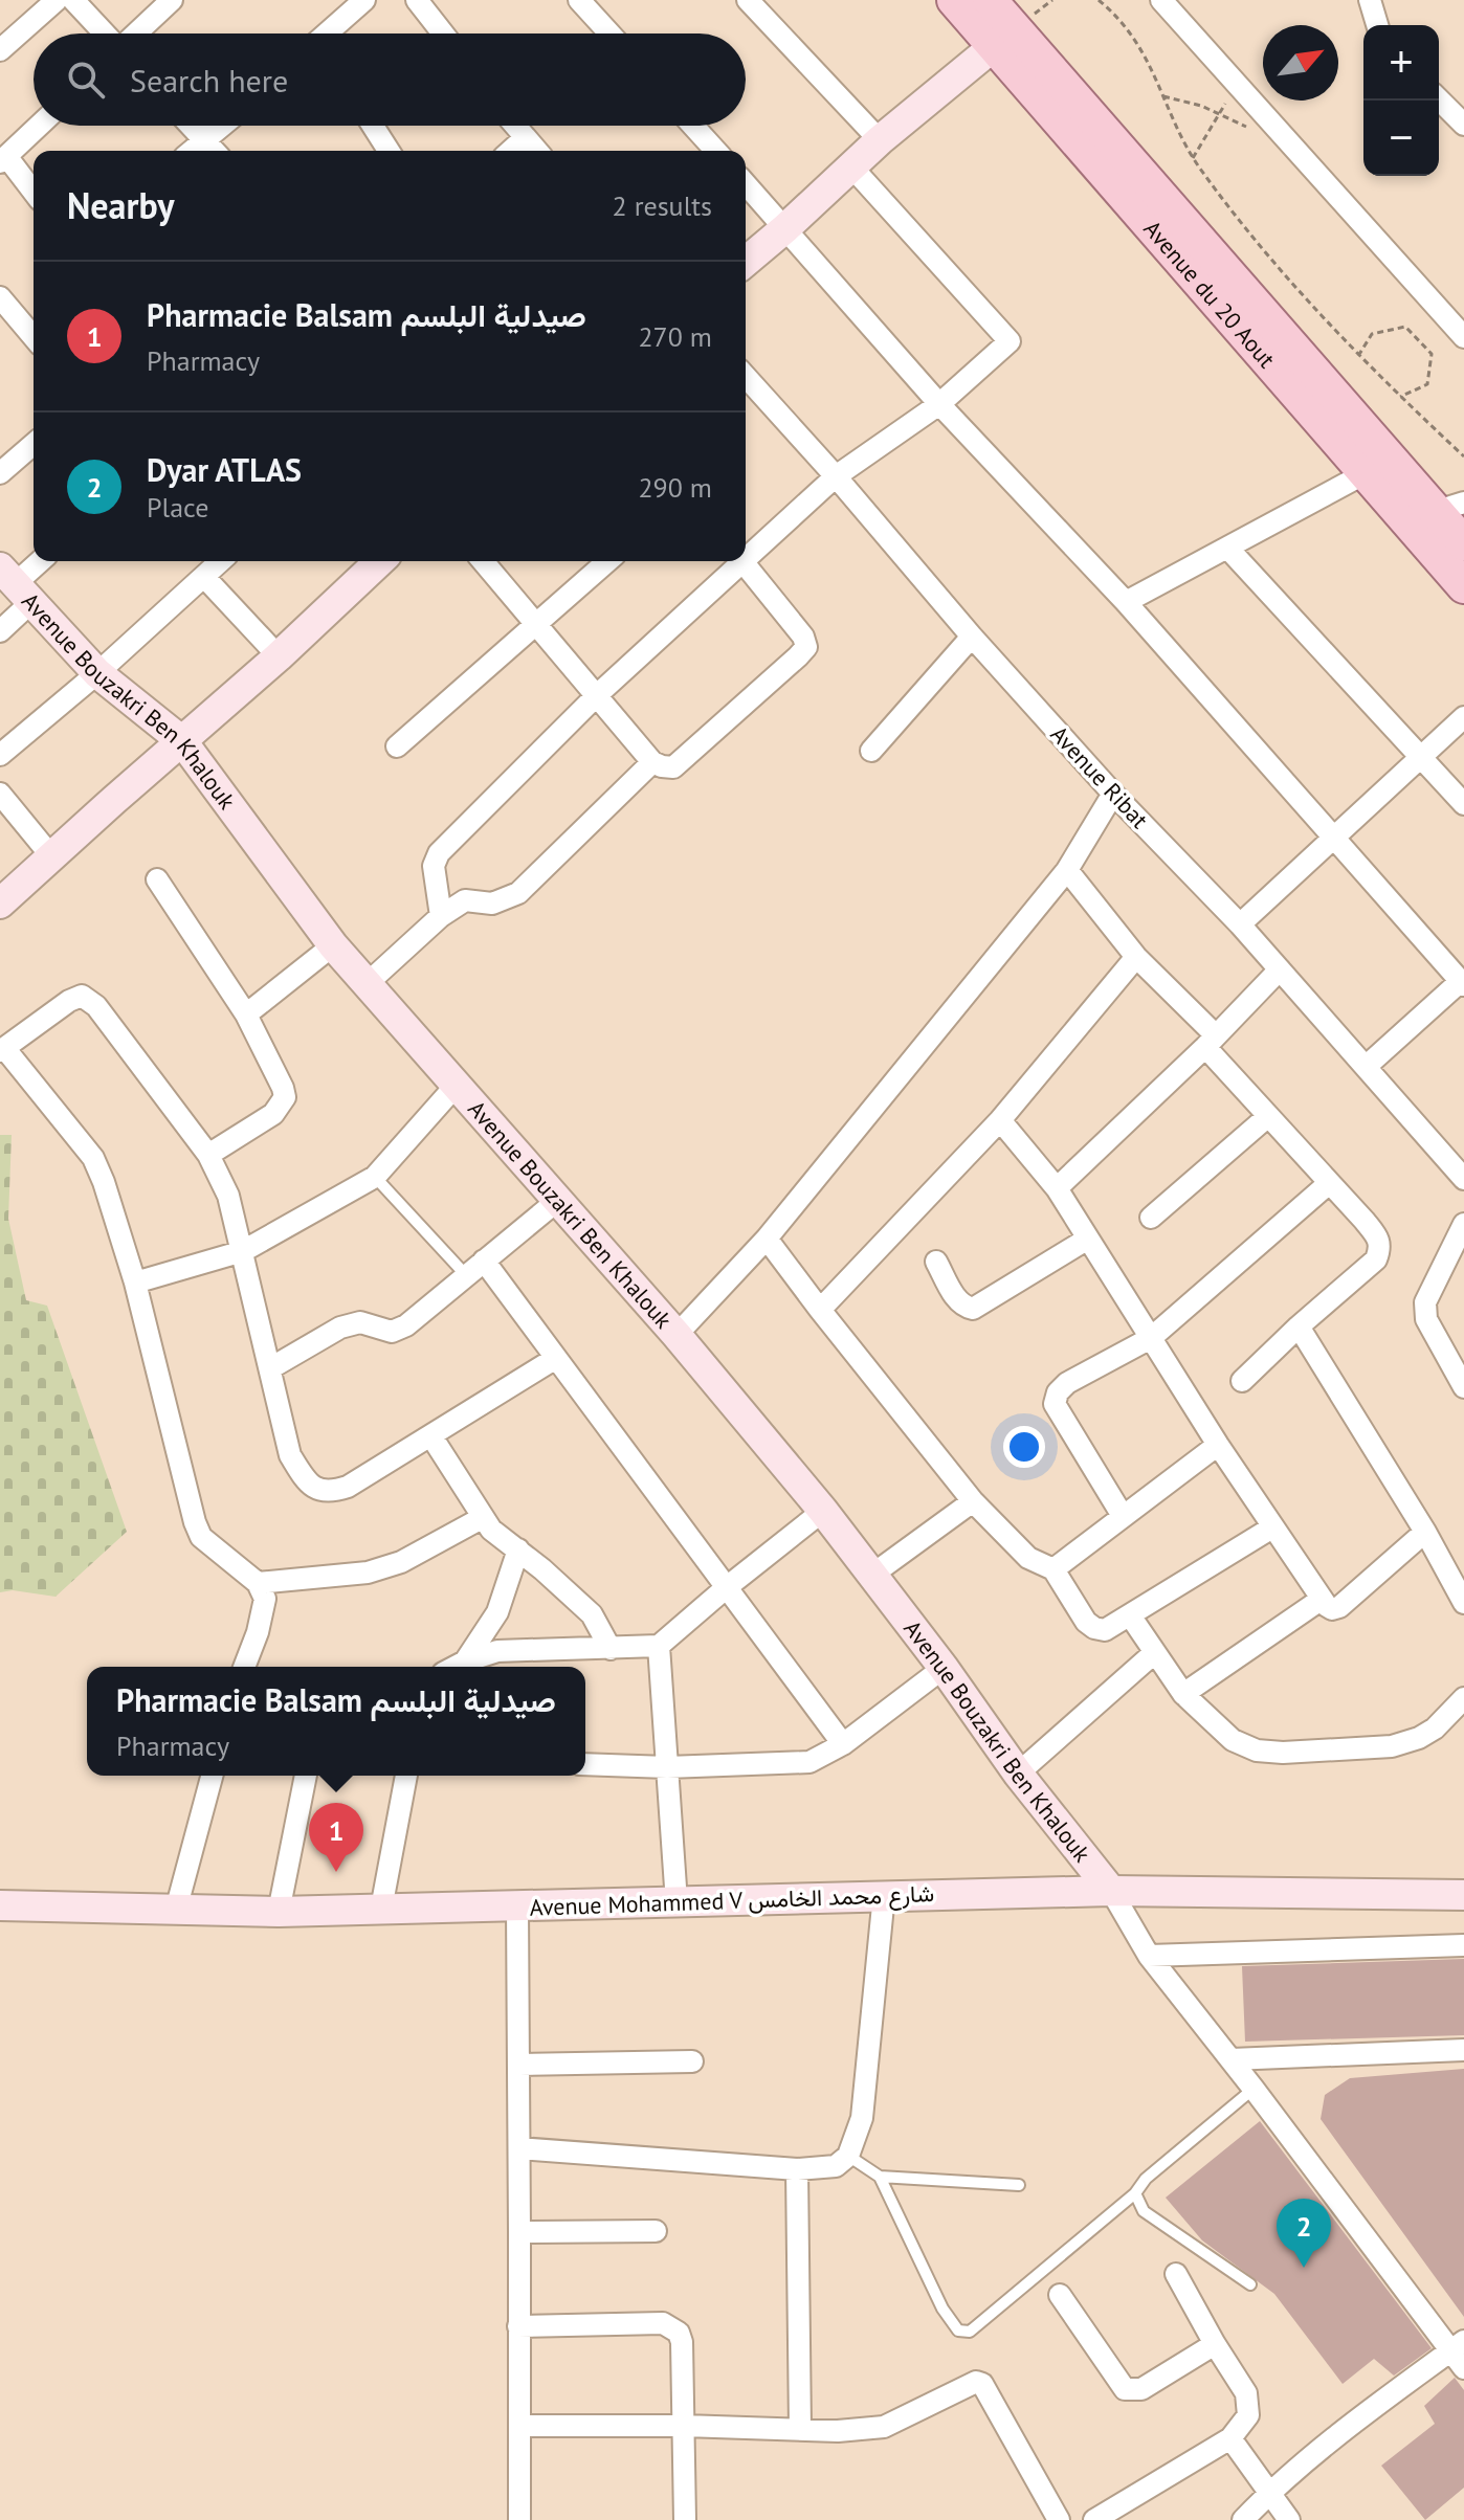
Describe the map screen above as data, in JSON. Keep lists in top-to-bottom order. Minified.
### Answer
{"streets":{"main road":["Avenue du 20 Aout"],"street":["Avenue Bouzakri Ben Khalouk","Avenue Ribat","Avenue Mohammed V شارع محمد الخامس"]},"crossings":[["Avenue Bouzakri Ben Khalouk","Avenue Mohammed V شارع محمد الخامس"]],"north":"top right","page":{"map_buttons":["+","−"],"search":"Search here","heading":["Nearby","2 results"],"list":[{"mark":"1","name":"Pharmacie Balsam صيدلية البلسم","note":"Pharmacy","value":"270 m"},{"mark":"2","name":"Dyar ATLAS","note":"Place","value":"290 m"}],"popup":["Pharmacie Balsam صيدلية البلسم","Pharmacy"],"pins":["1","2"]}}
